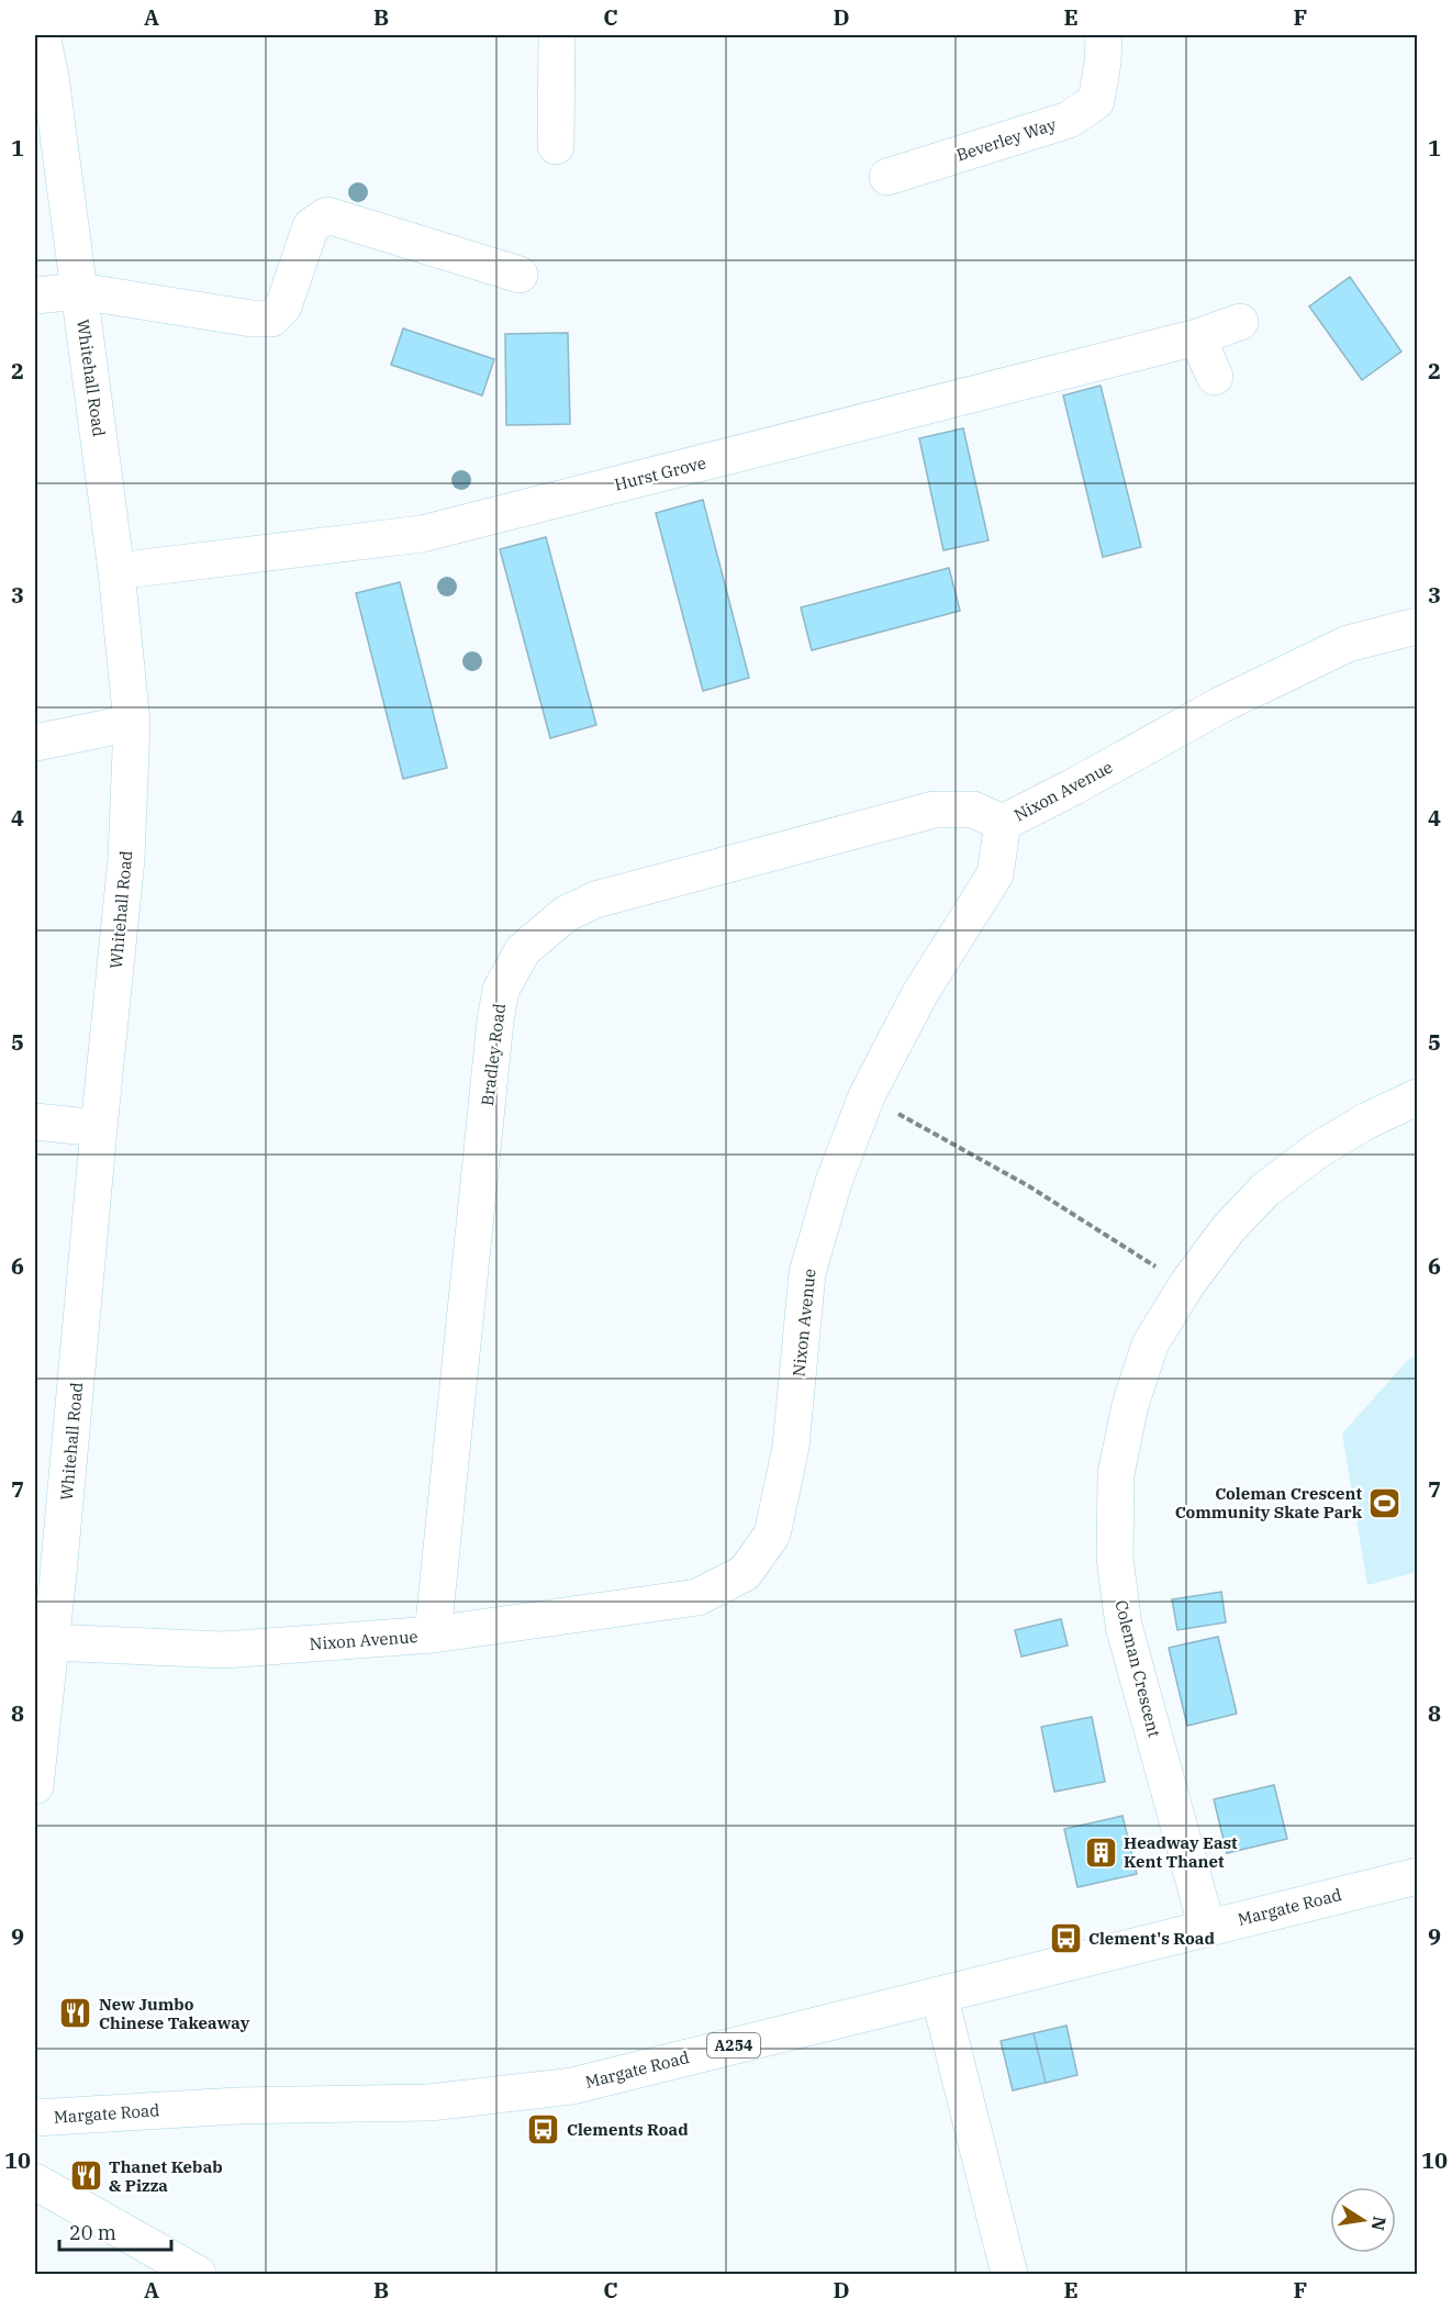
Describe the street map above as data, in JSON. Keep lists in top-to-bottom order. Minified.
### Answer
{"streets":{"street":["Beverley Way","Whitehall Road","Hurst Grove","Nixon Avenue","Bradley Road","Coleman Crescent","Margate Road","A254"]},"crossings":[["Whitehall Road","Hurst Grove"],["Whitehall Road","Nixon Avenue"],["Nixon Avenue","Bradley Road"],["Coleman Crescent","Margate Road"]],"places":{"sports":["Coleman Crescent Community Skate Park"],"building":["Headway East Kent Thanet"],"bus stop":["Clement's Road","Clements Road"],"restaurant":["New Jumbo Chinese Takeaway","Thanet Kebab & Pizza"]},"scale_bar":"20 m","north":"right","grid":{"columns":["A","B","C","D","E","F"],"rows":["1","2","3","4","5","6","7","8","9","10"]}}
